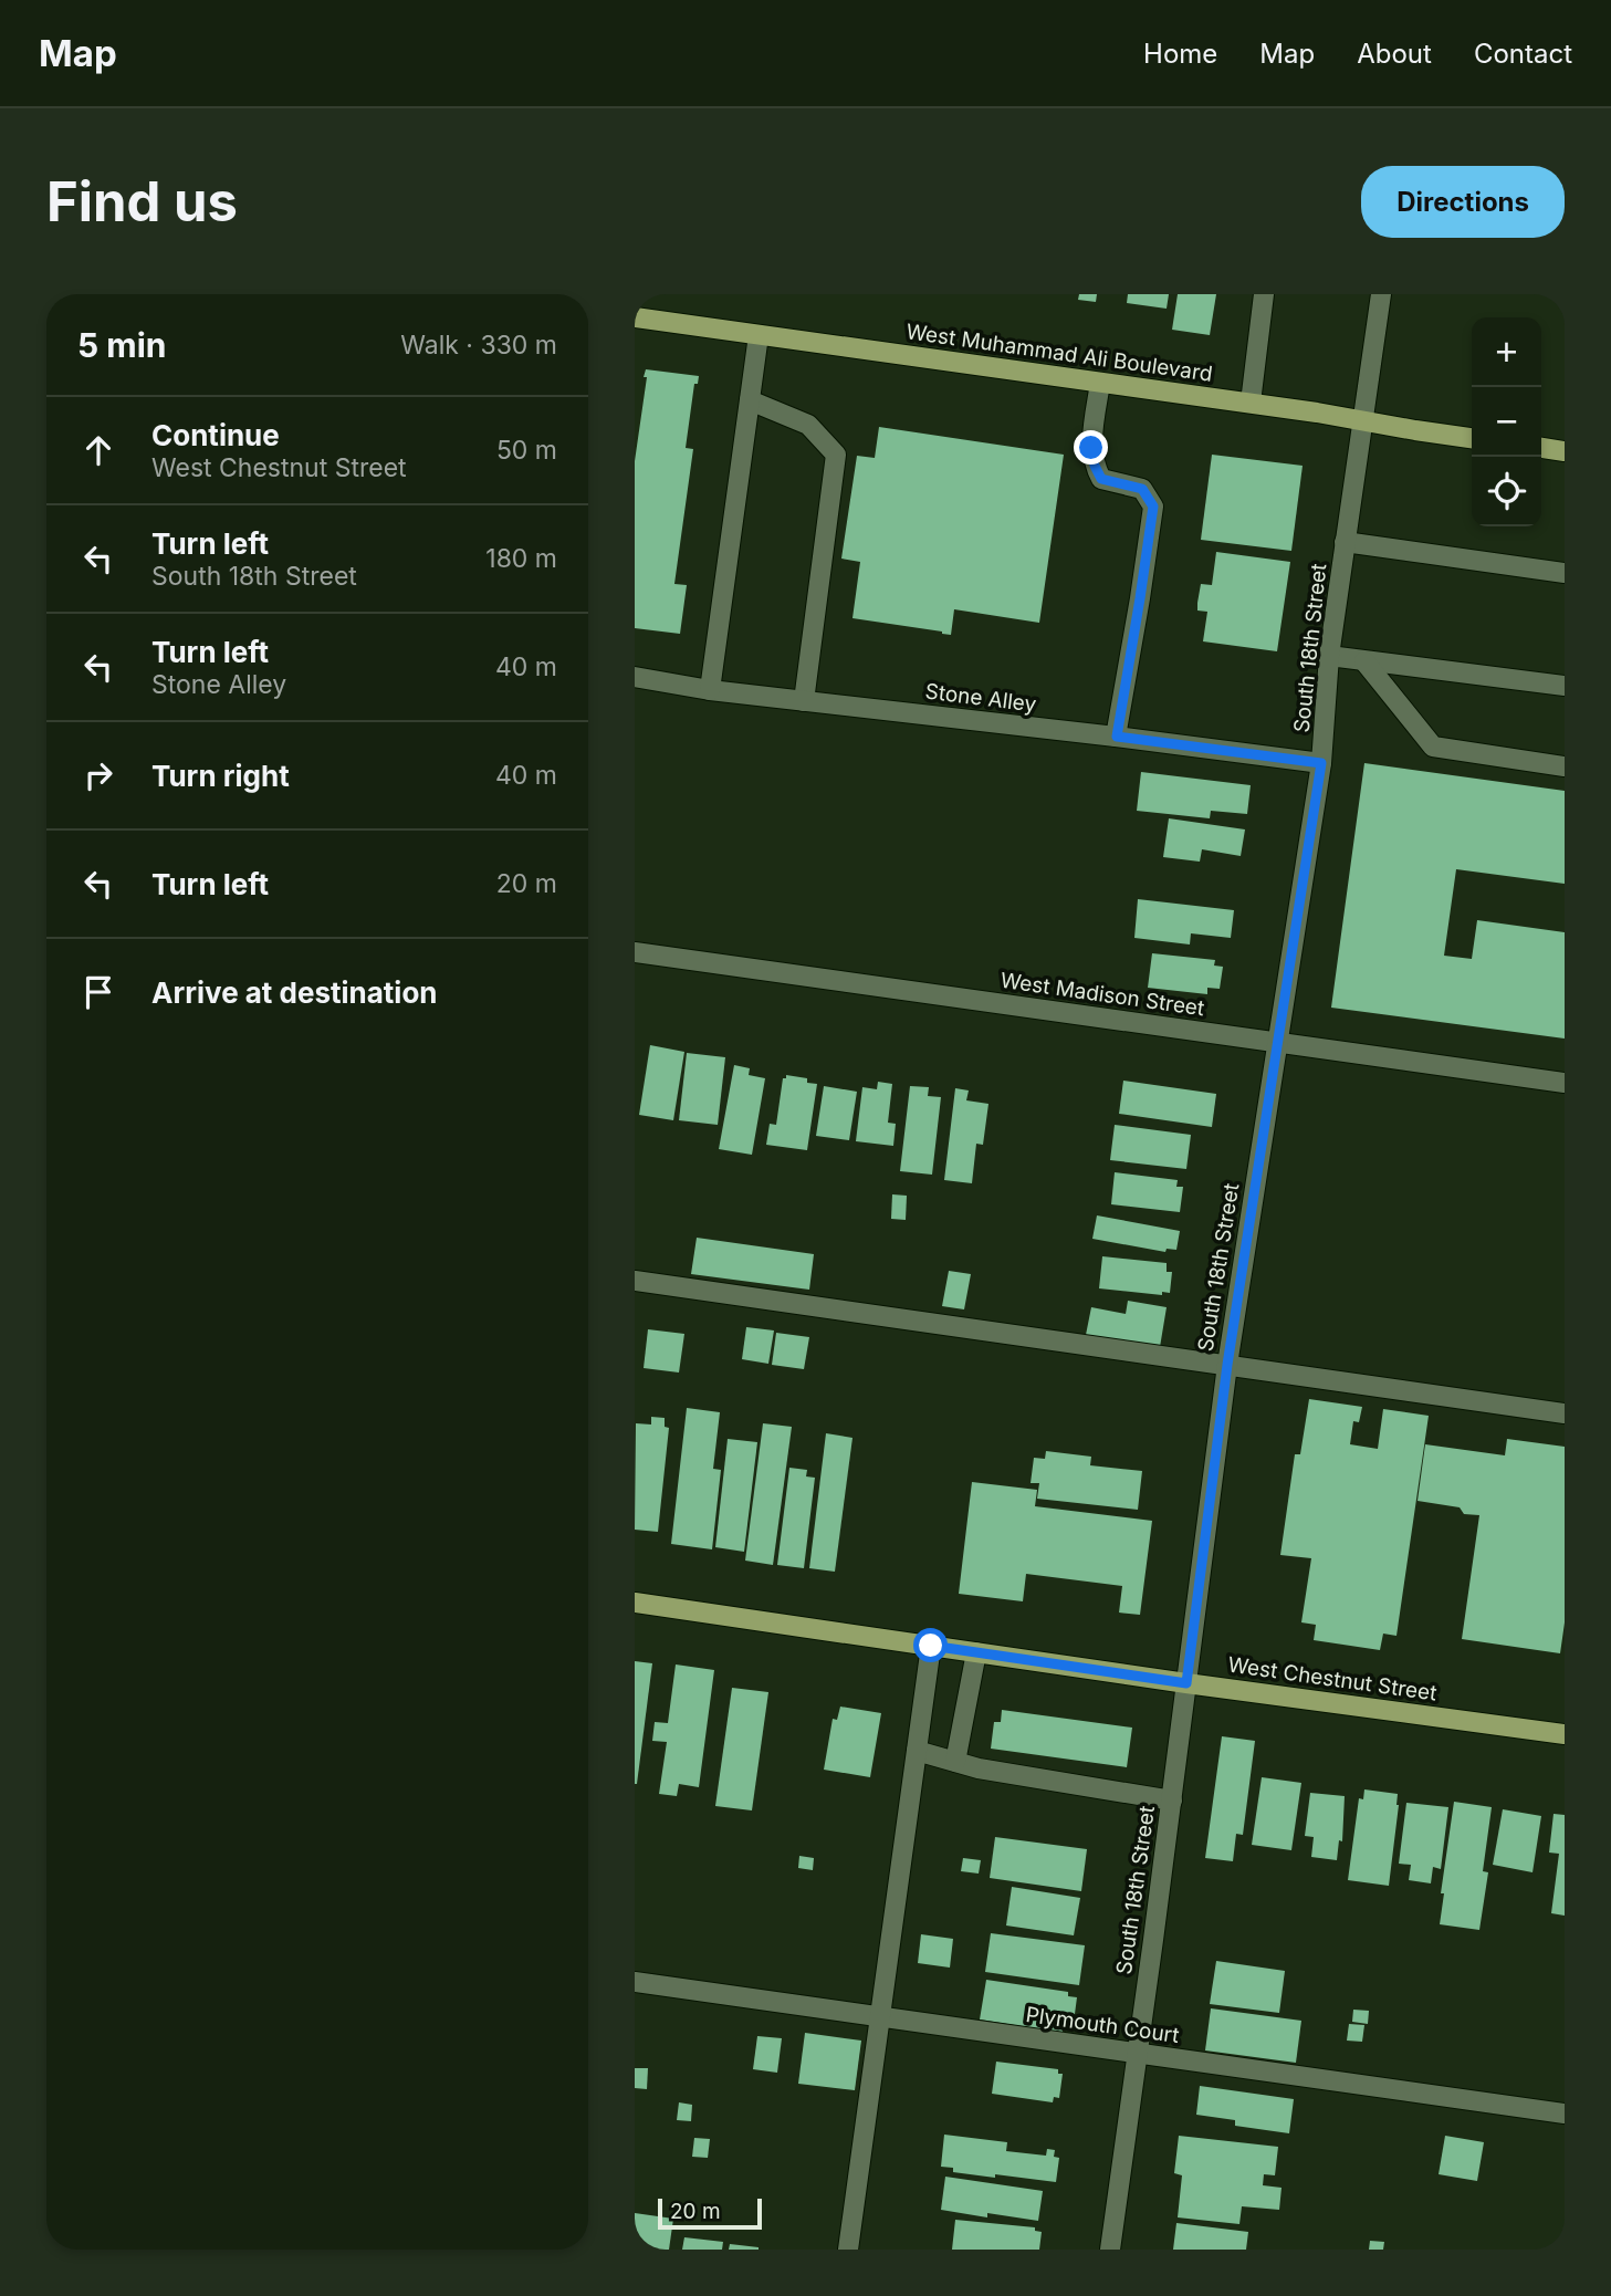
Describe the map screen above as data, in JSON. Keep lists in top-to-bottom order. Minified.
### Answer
{"streets":{"main road":["West Muhammad Ali Boulevard","West Chestnut Street"],"street":["South 18th Street","Stone Alley","West Madison Street","Plymouth Court"]},"crossings":[["West Muhammad Ali Boulevard","South 18th Street"],["South 18th Street","Stone Alley"],["South 18th Street","West Madison Street"],["South 18th Street","West Chestnut Street"],["South 18th Street","Plymouth Court"]],"scale_bar":"20 m","page":{"header":"Map","nav":["Home","Map","About","Contact"],"buttons":"Directions","title":"Find us","heading":["5 min","Walk · 330 m"],"map_buttons":["+","−"],"list":[["Continue","West Chestnut Street","50 m"],["Turn left","South 18th Street","180 m"],["Turn left","Stone Alley","40 m"],["Turn right","40 m"],["Turn left","20 m"],"Arrive at destination"],"scale":"20 m"}}
